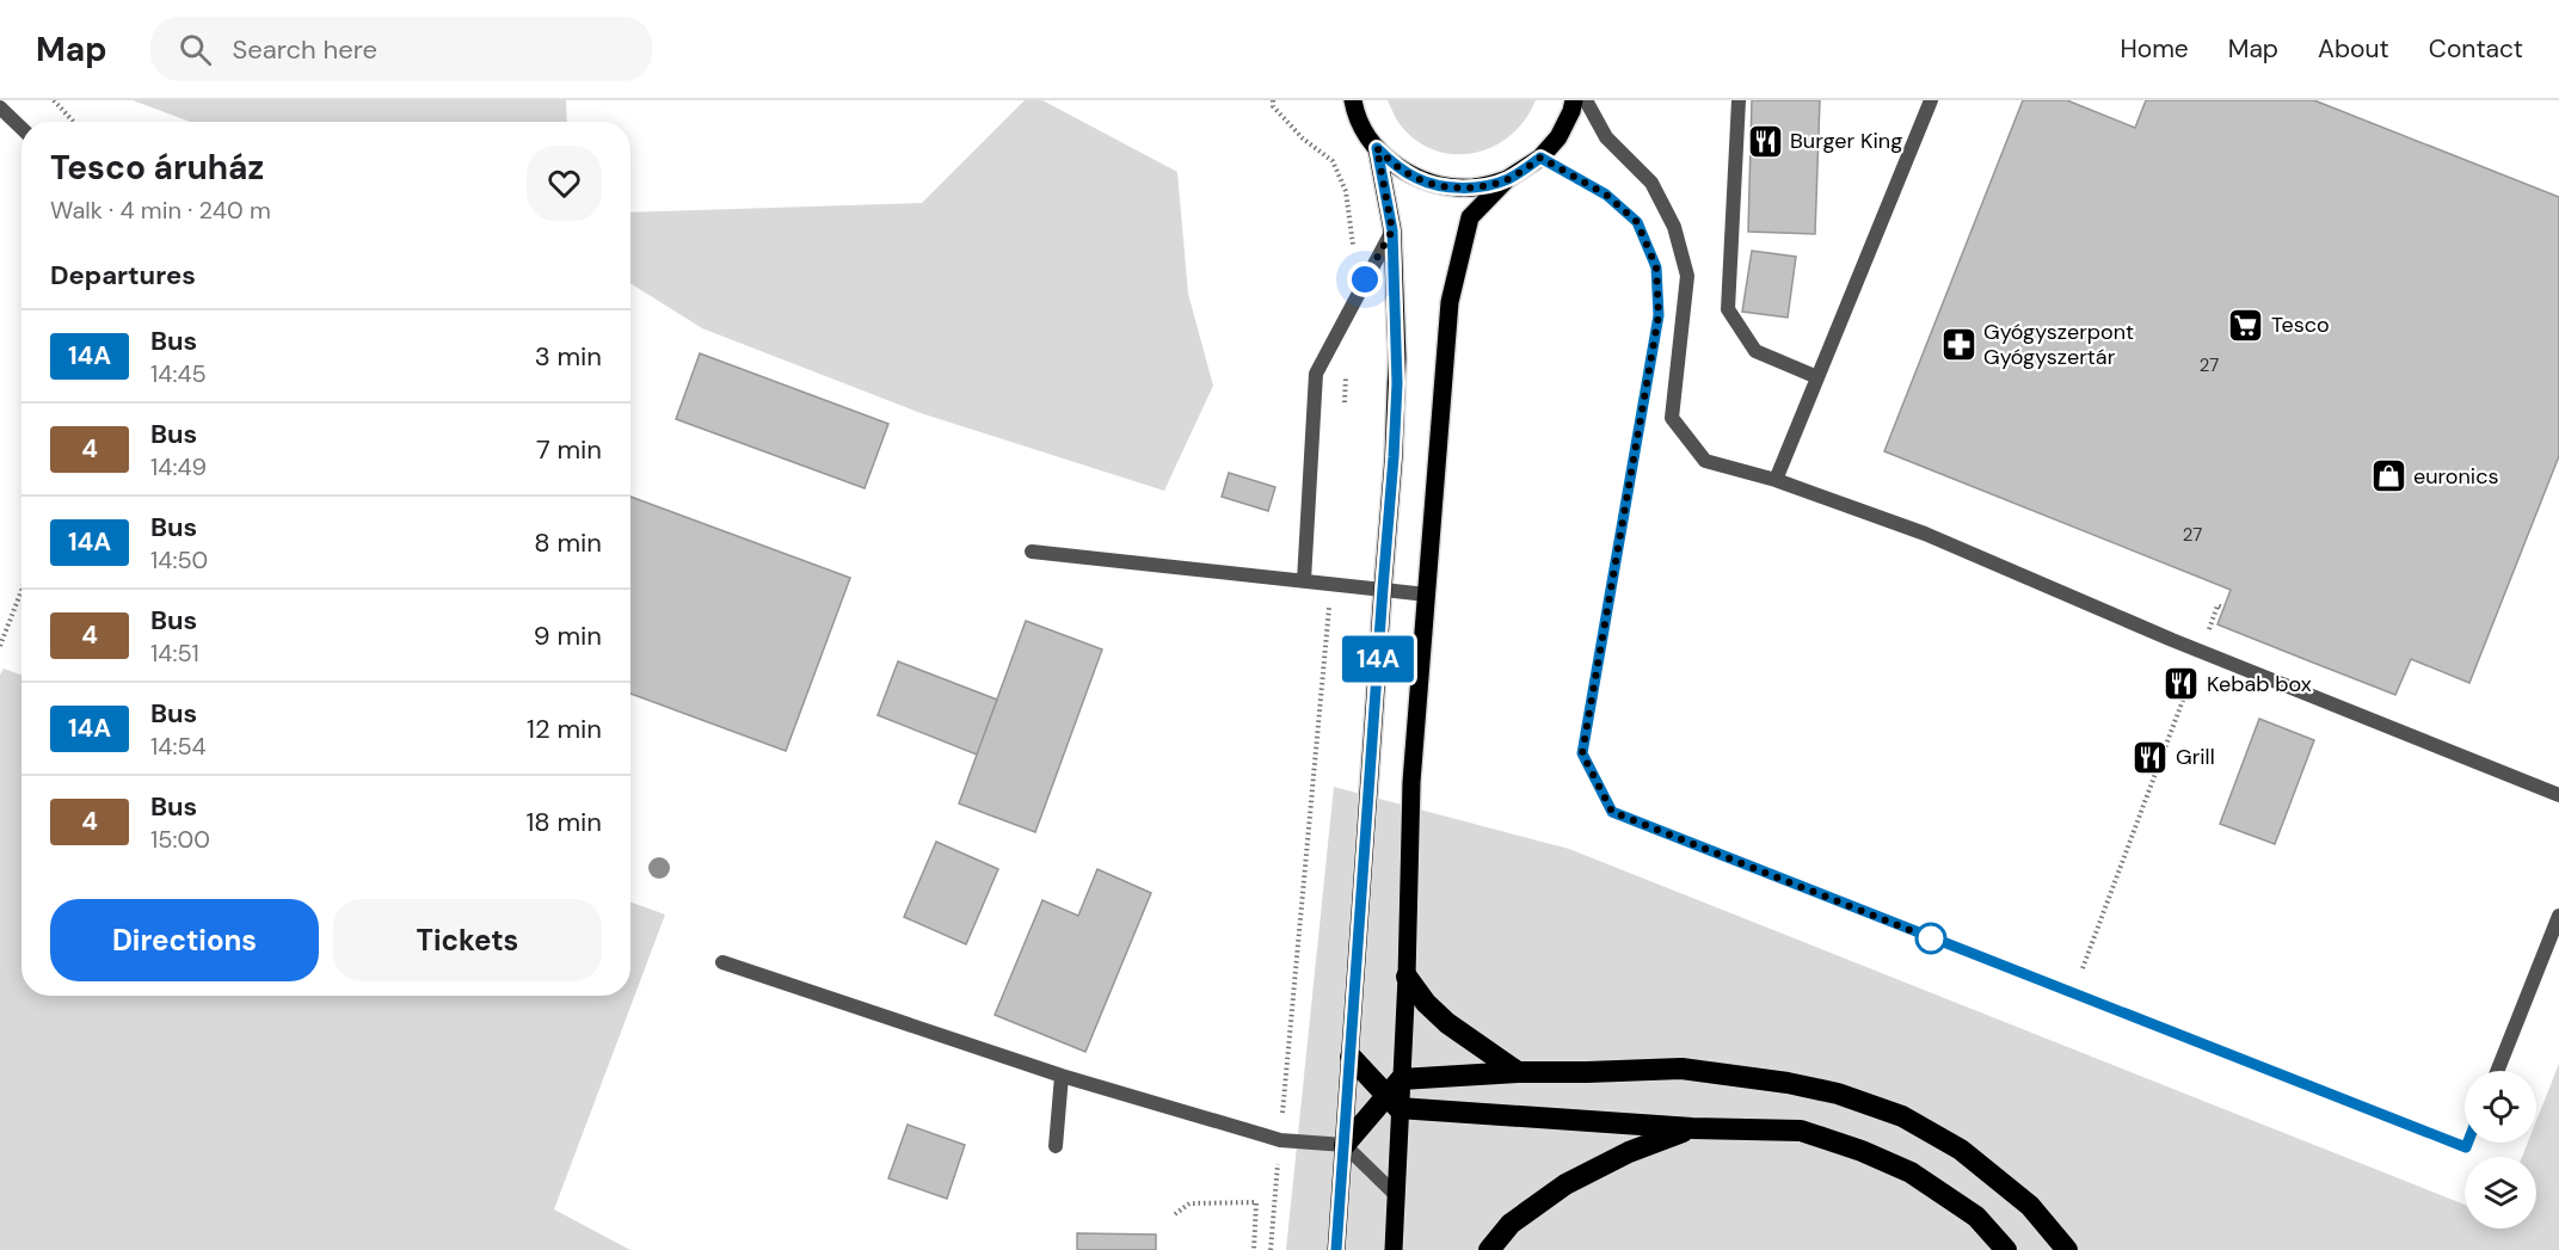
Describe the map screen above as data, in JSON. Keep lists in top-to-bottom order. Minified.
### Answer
{"places":{"restaurant":["Burger King","Kebab box","Grill"],"supermarket":["Tesco"],"pharmacy":["Gyógyszerpont Gyógyszertár"],"shop":["euronics"]},"lines":["bus line 14A"],"house_numbers":["27","27"],"page":{"header":"Map","search":"Search here","nav":["Home","Map","About","Contact"],"on_map":"14A","heading":[["Tesco áruház","Walk · 4 min · 240 m"],"Departures"],"list":[{"mark":"14A","name":"Bus","note":"14:45","value":"3 min"},{"mark":"4","name":"Bus","note":"14:49","value":"7 min"},{"mark":"14A","name":"Bus","note":"14:50","value":"8 min"},{"mark":"4","name":"Bus","note":"14:51","value":"9 min"},{"mark":"14A","name":"Bus","note":"14:54","value":"12 min"},{"mark":"4","name":"Bus","note":"15:00","value":"18 min"}],"buttons":["Directions","Tickets"]}}
